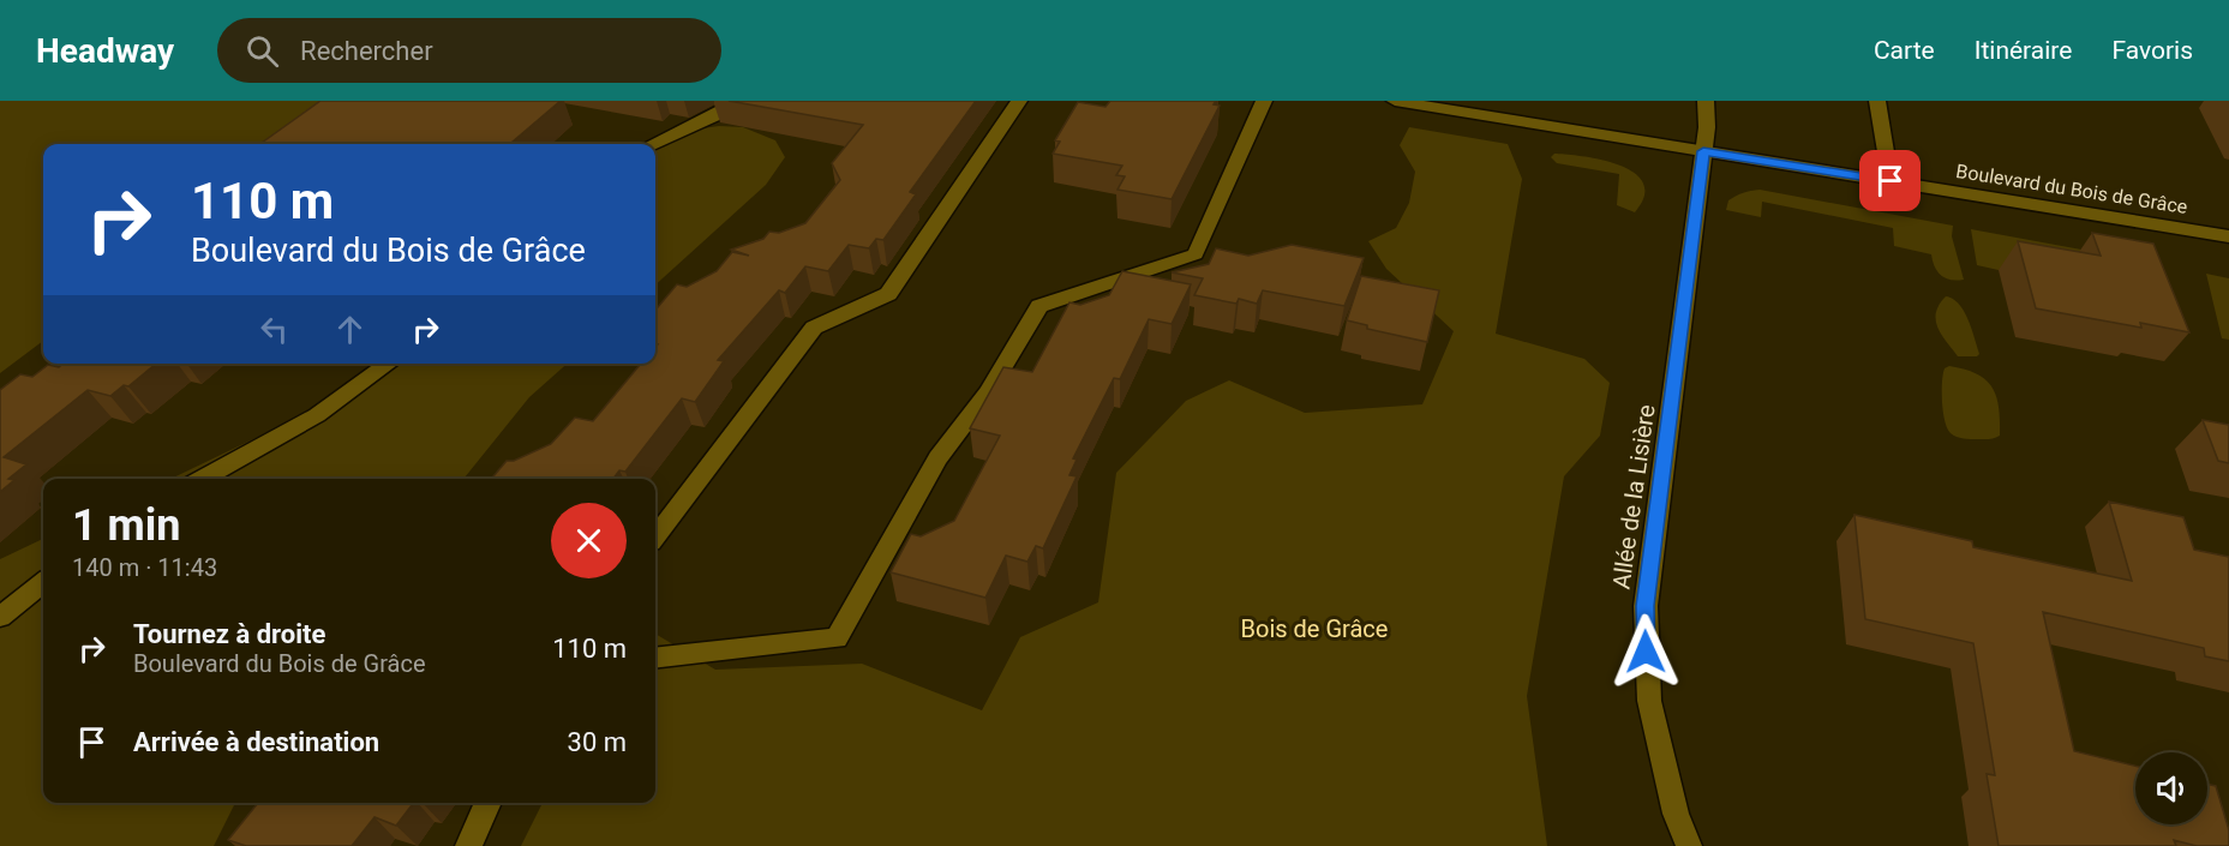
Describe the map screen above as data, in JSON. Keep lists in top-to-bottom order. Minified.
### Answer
{"streets":{"street":["Boulevard du Bois de Grâce","Allée de la Lisière"]},"crossings":[["Boulevard du Bois de Grâce","Allée de la Lisière"]],"parks":["Bois de Grâce"],"page":{"header":"Headway","search":"Rechercher","nav":["Carte","Itinéraire","Favoris"],"turn":["110 m","Boulevard du Bois de Grâce"],"heading":["1 min","140 m · 11:43"],"list":[{"name":"Tournez à droite","note":"Boulevard du Bois de Grâce","value":"110 m"},{"name":"Arrivée à destination","value":"30 m"}]}}
